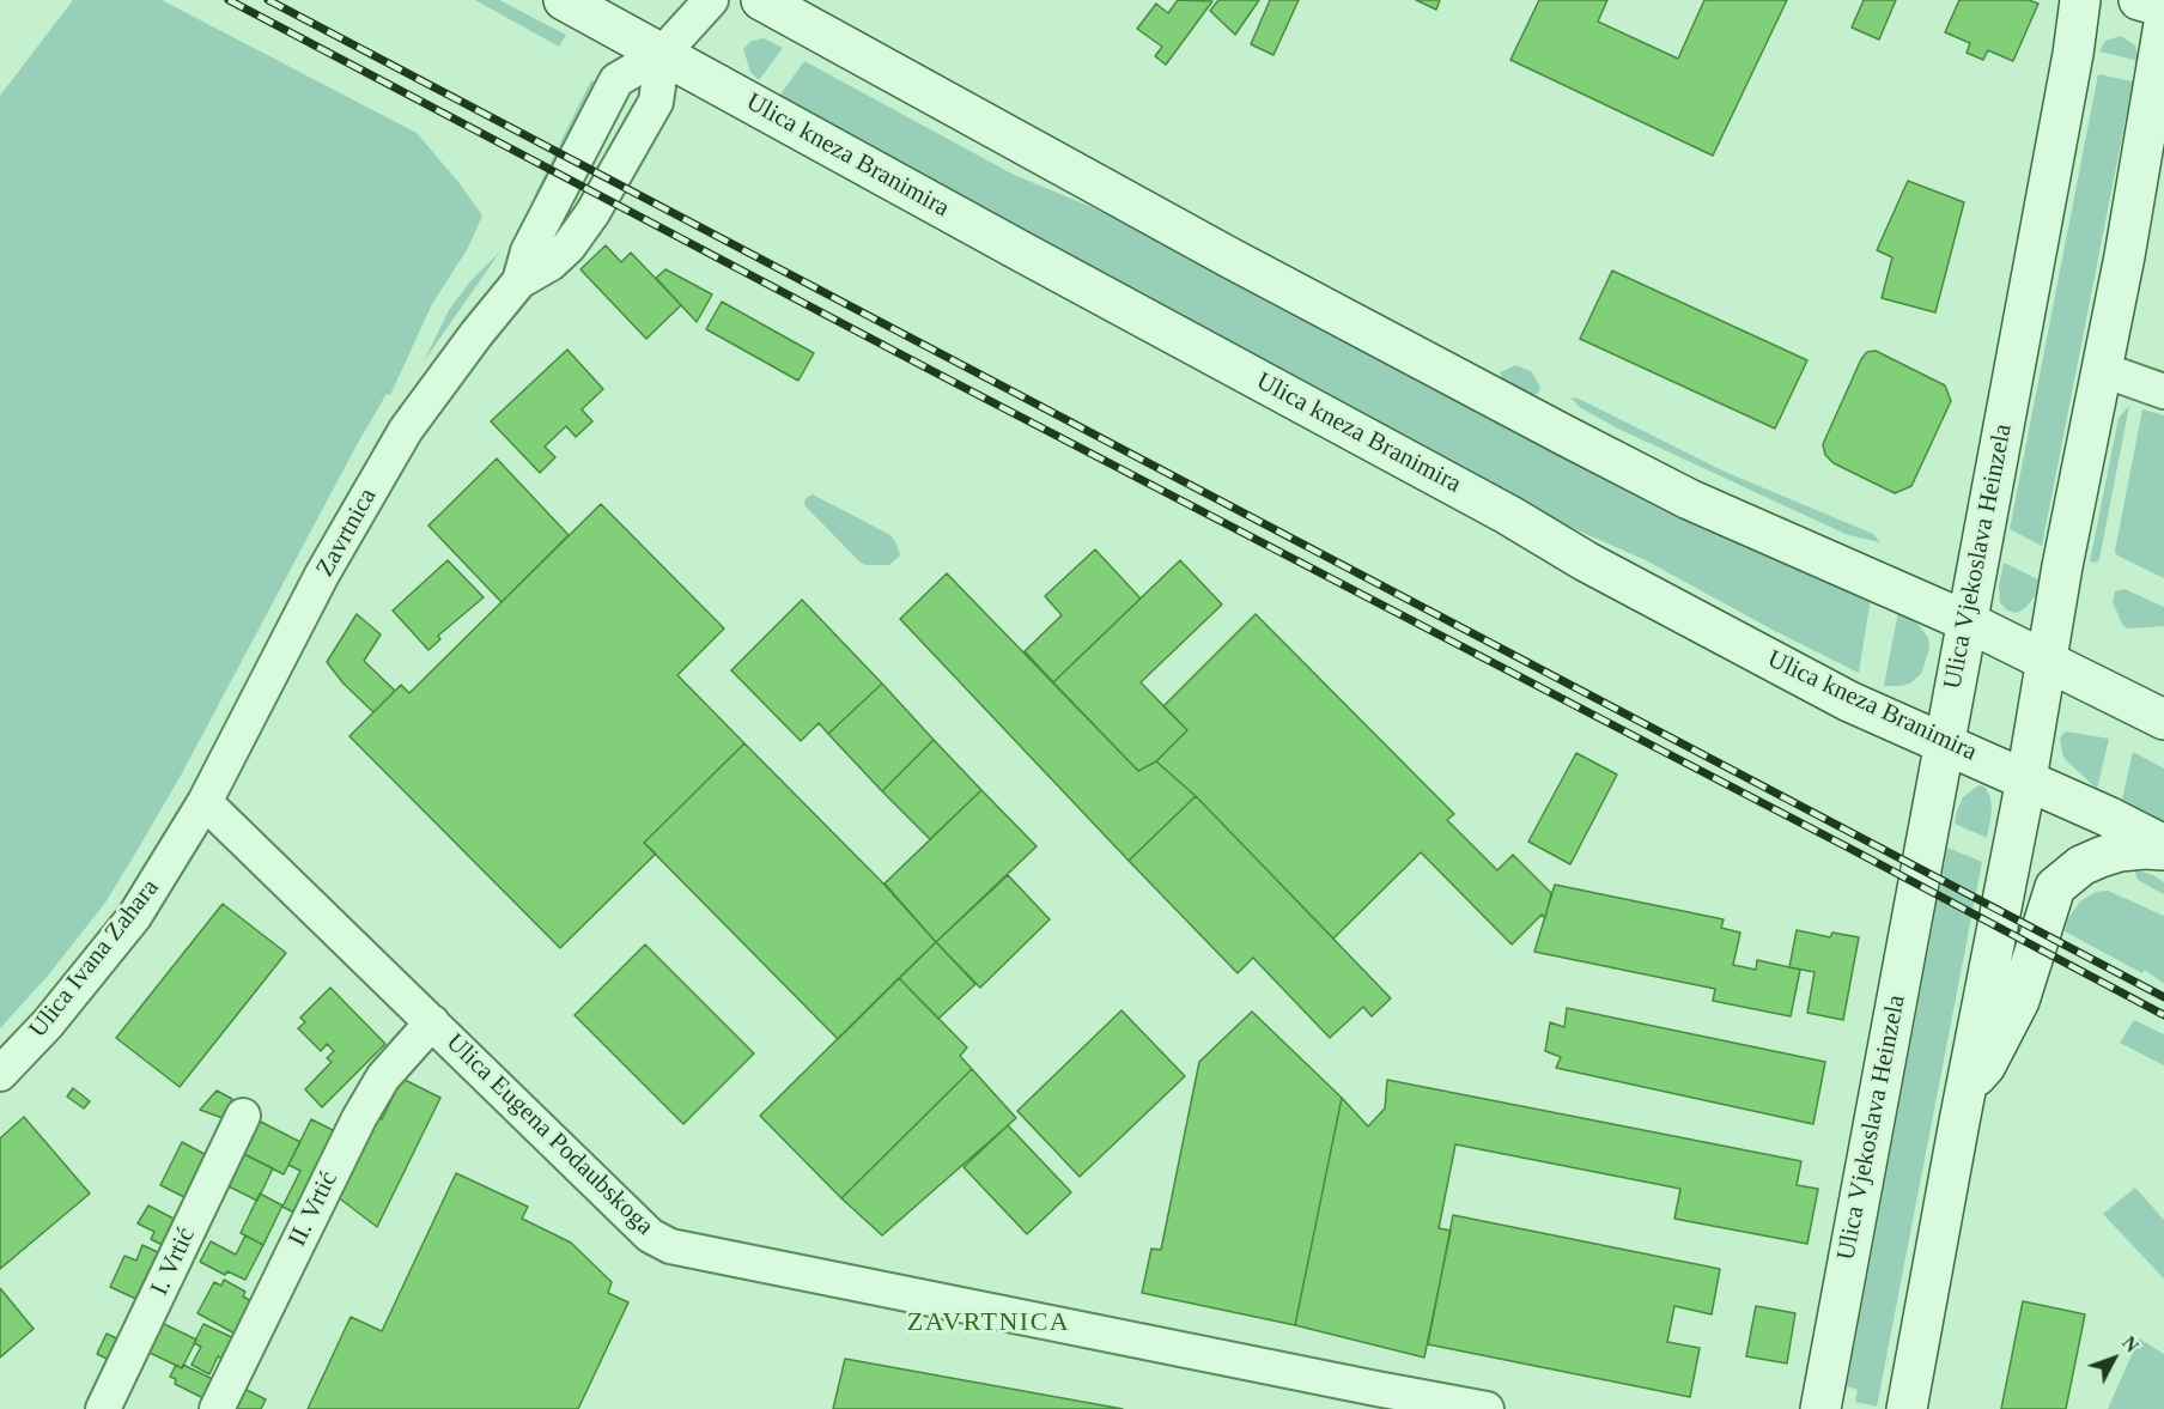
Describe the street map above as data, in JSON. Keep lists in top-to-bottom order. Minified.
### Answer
{"streets":{"main road":["Ulica kneza Branimira","Ulica Vjekoslava Heinzela"],"street":["Zavrtnica","Ulica Ivana Zahara","Ulica Eugena Podaubskoga","II. Vrtić","I. Vrtić"]},"crossings":[["Ulica kneza Branimira","Zavrtnica"],["Ulica kneza Branimira","Ulica Vjekoslava Heinzela"],["Zavrtnica","Ulica Ivana Zahara"],["Zavrtnica","Ulica Eugena Podaubskoga"],["Ulica Ivana Zahara","Ulica Eugena Podaubskoga"],["Ulica Eugena Podaubskoga","II. Vrtić"]],"districts":["ZAVRTNICA"],"north":"top right"}
